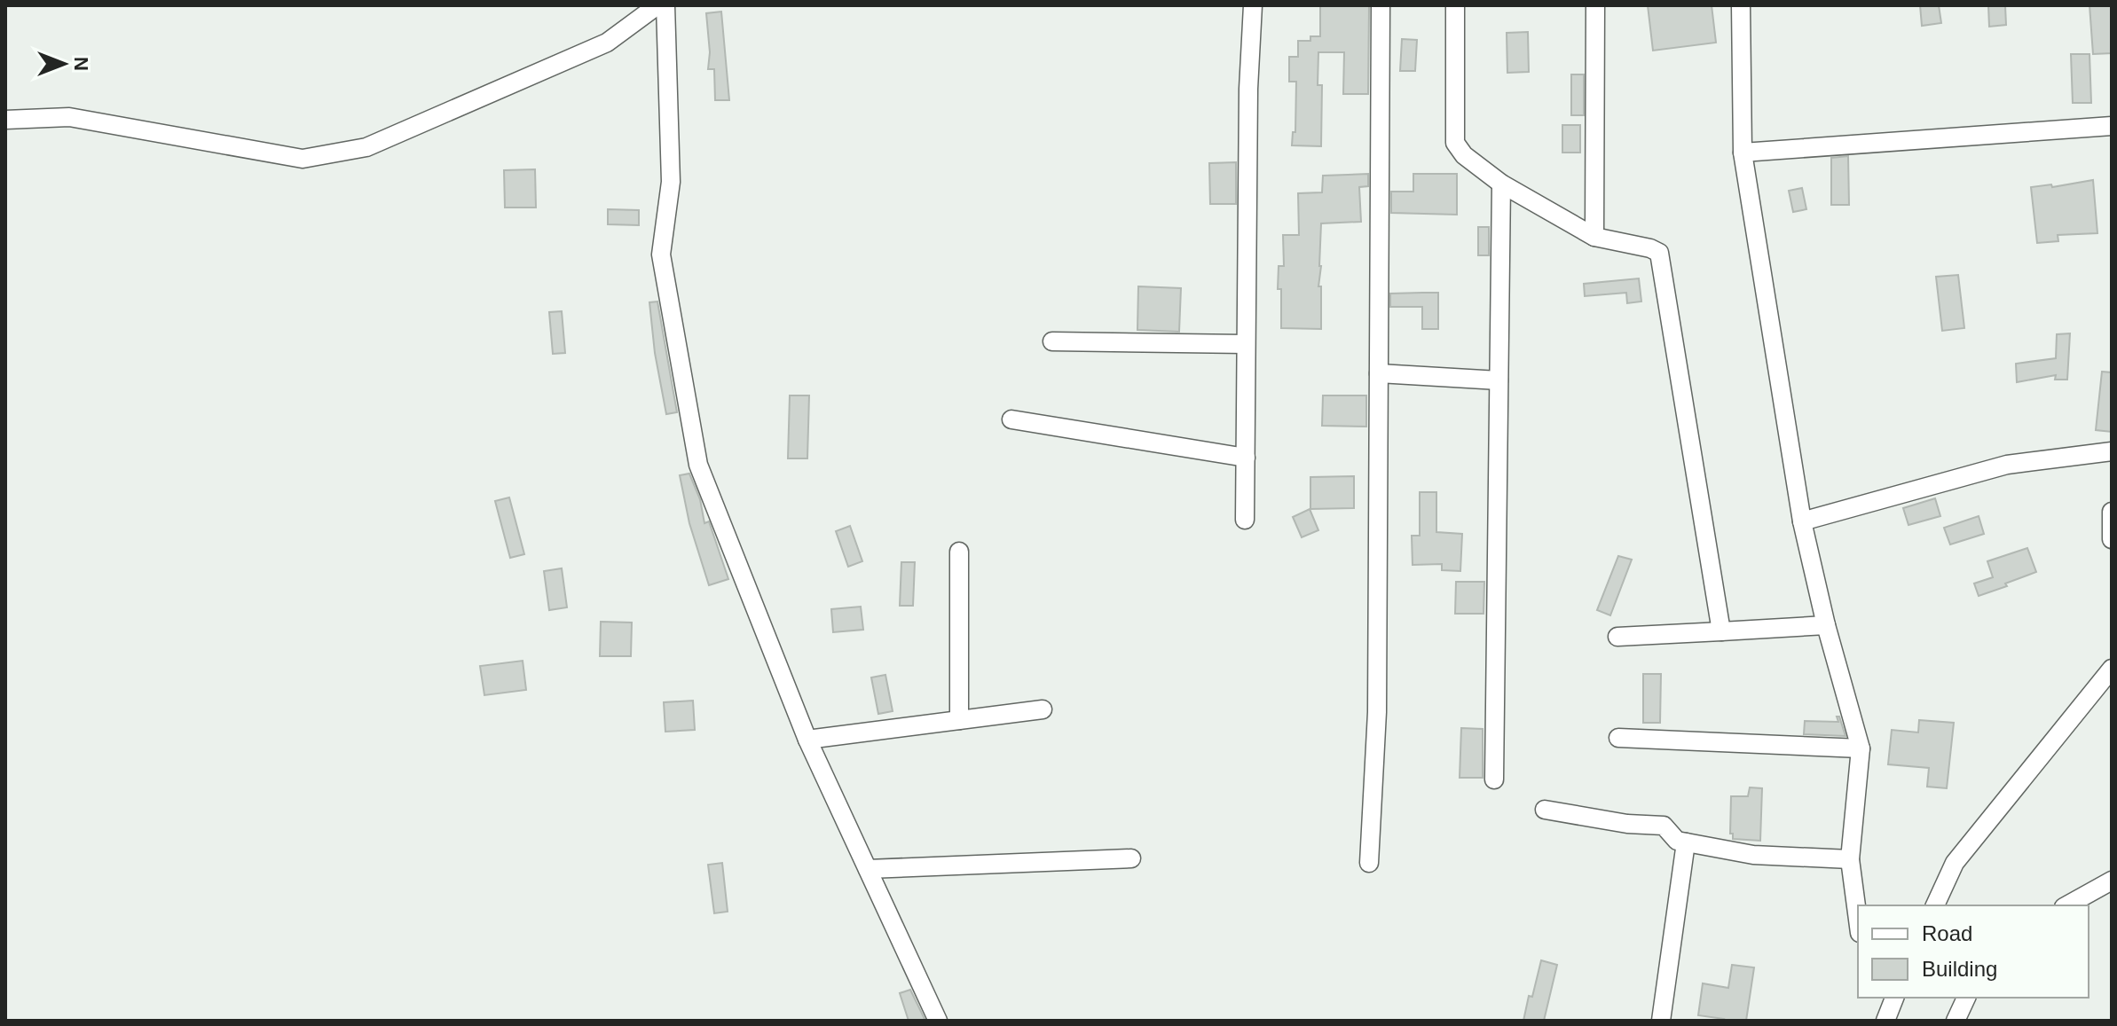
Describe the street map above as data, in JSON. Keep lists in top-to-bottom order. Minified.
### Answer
{"legend":["Road","Building"],"north":"right"}
